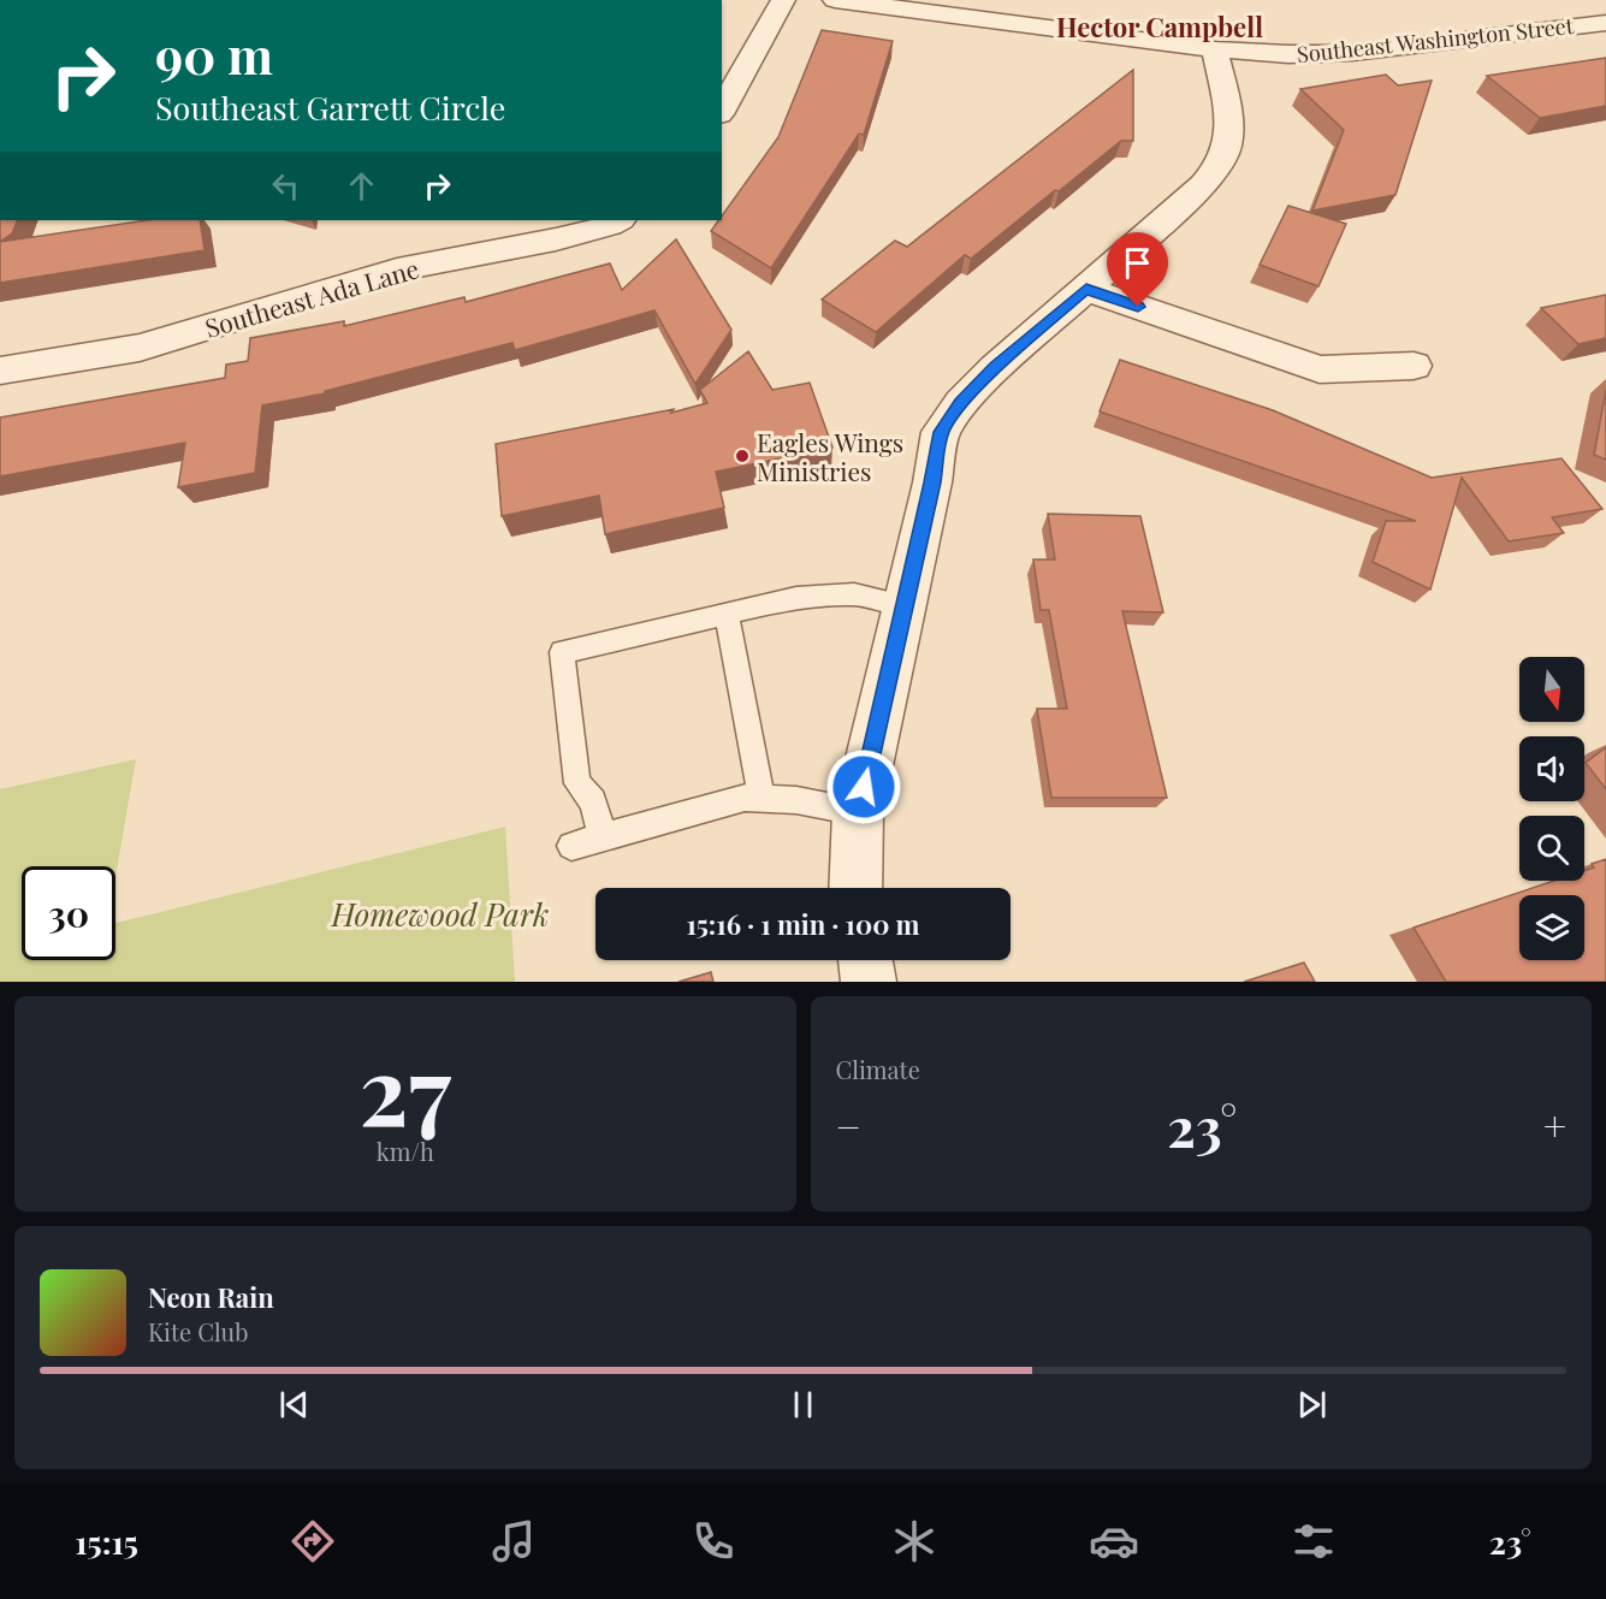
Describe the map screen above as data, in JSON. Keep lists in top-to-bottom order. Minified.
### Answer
{"streets":{"street":["Southeast Washington Street","Southeast Ada Lane"]},"districts":["Hector Campbell"],"parks":["Homewood Park"],"places":["Eagles Wings Ministries"],"north":"bottom","page":{"turn":["90 m","Southeast Garrett Circle"],"limit":"30","trip":"15:16 · 1 min · 100 m","tile":[["27","km/h"],"Climate"],"heat":["−","23°","+"],"song":["Neon Rain","Kite Club"],"tabs":["15:15","23°"]}}
